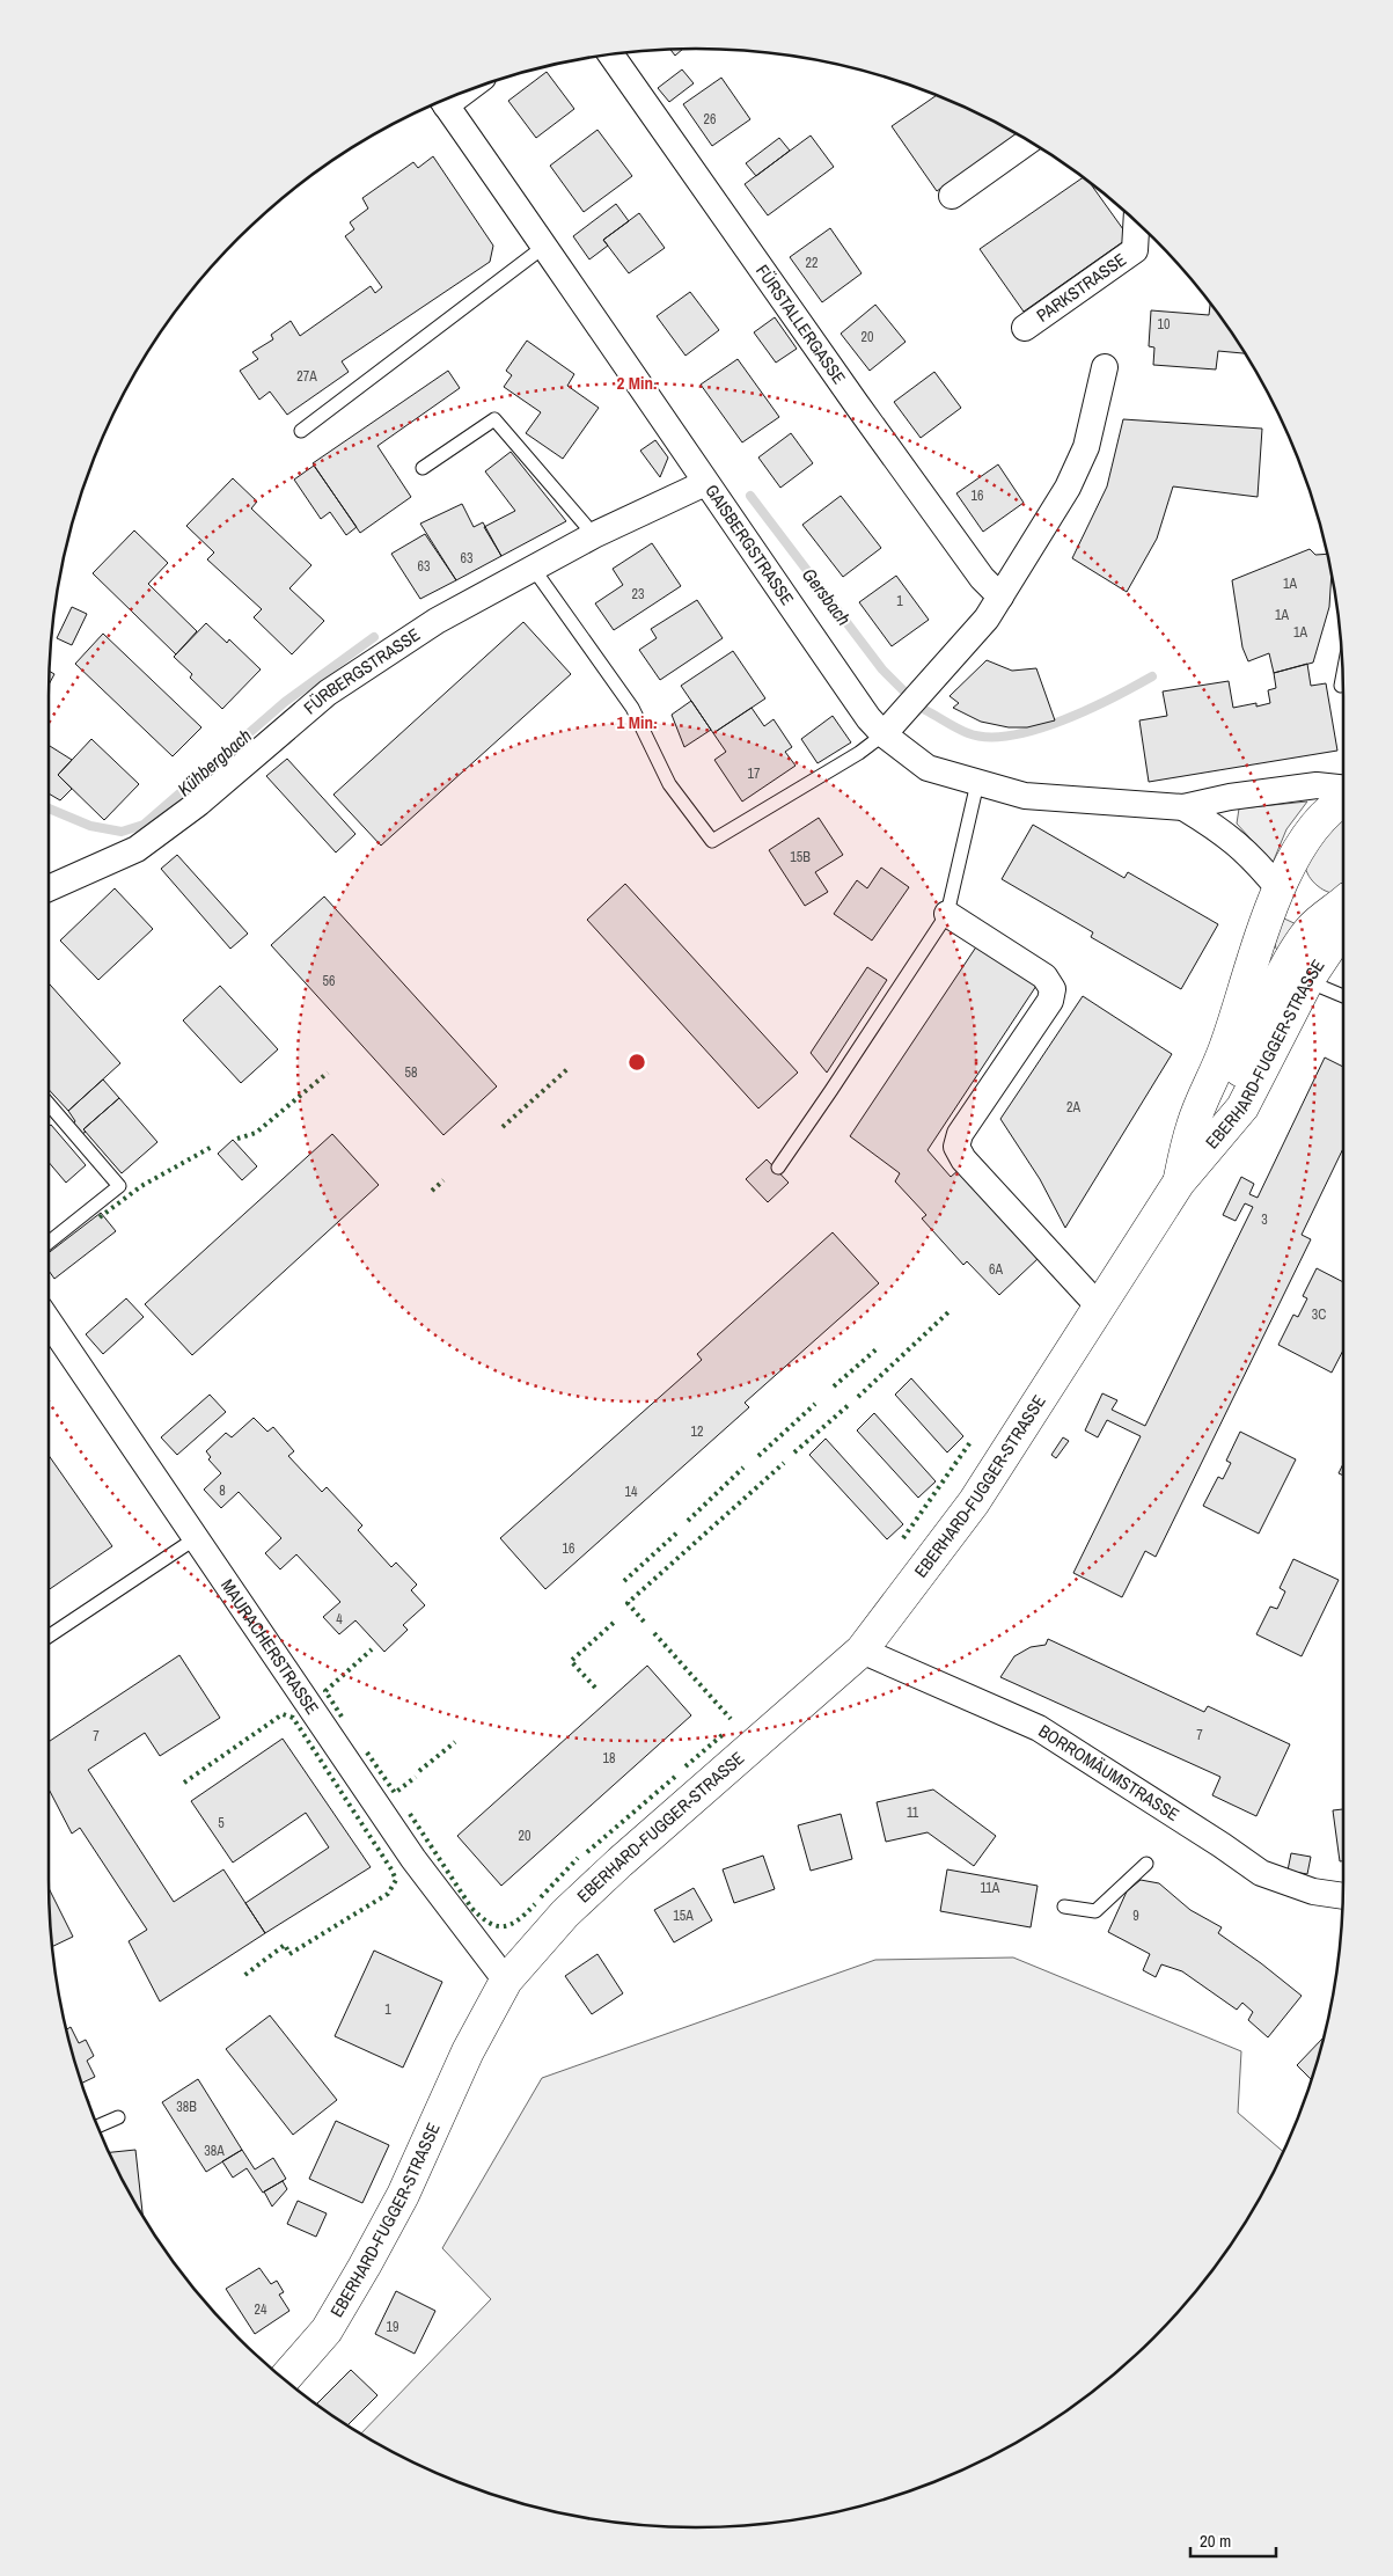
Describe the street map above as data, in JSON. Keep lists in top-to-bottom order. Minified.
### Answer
{"streets":{"main road":["EBERHARD-FUGGER-STRASSE"],"street":["PARKSTRASSE","FÜRSTALLERGASSE","GAISBERGSTRASSE","FÜRBERGSTRASSE","MAURACHERSTRASSE","BORROMÄUMSTRASSE"]},"crossings":[["GAISBERGSTRASSE","FÜRBERGSTRASSE"],["GAISBERGSTRASSE","EBERHARD-FUGGER-STRASSE"],["EBERHARD-FUGGER-STRASSE","MAURACHERSTRASSE"],["EBERHARD-FUGGER-STRASSE","BORROMÄUMSTRASSE"]],"water":["Gersbach","Kühbergbach"],"house_numbers":["26","22","10","20","27A","16","63","63","1A","23","1","1A","1A","17","15B","56","58","2A","3","6A","3C","12","8","14","16","4","7","7","18","11","5","20","11A","15A","9","1","38B","38A","24","19"],"scale_bar":"20 m","rings":["2 Min.","1 Min."]}
